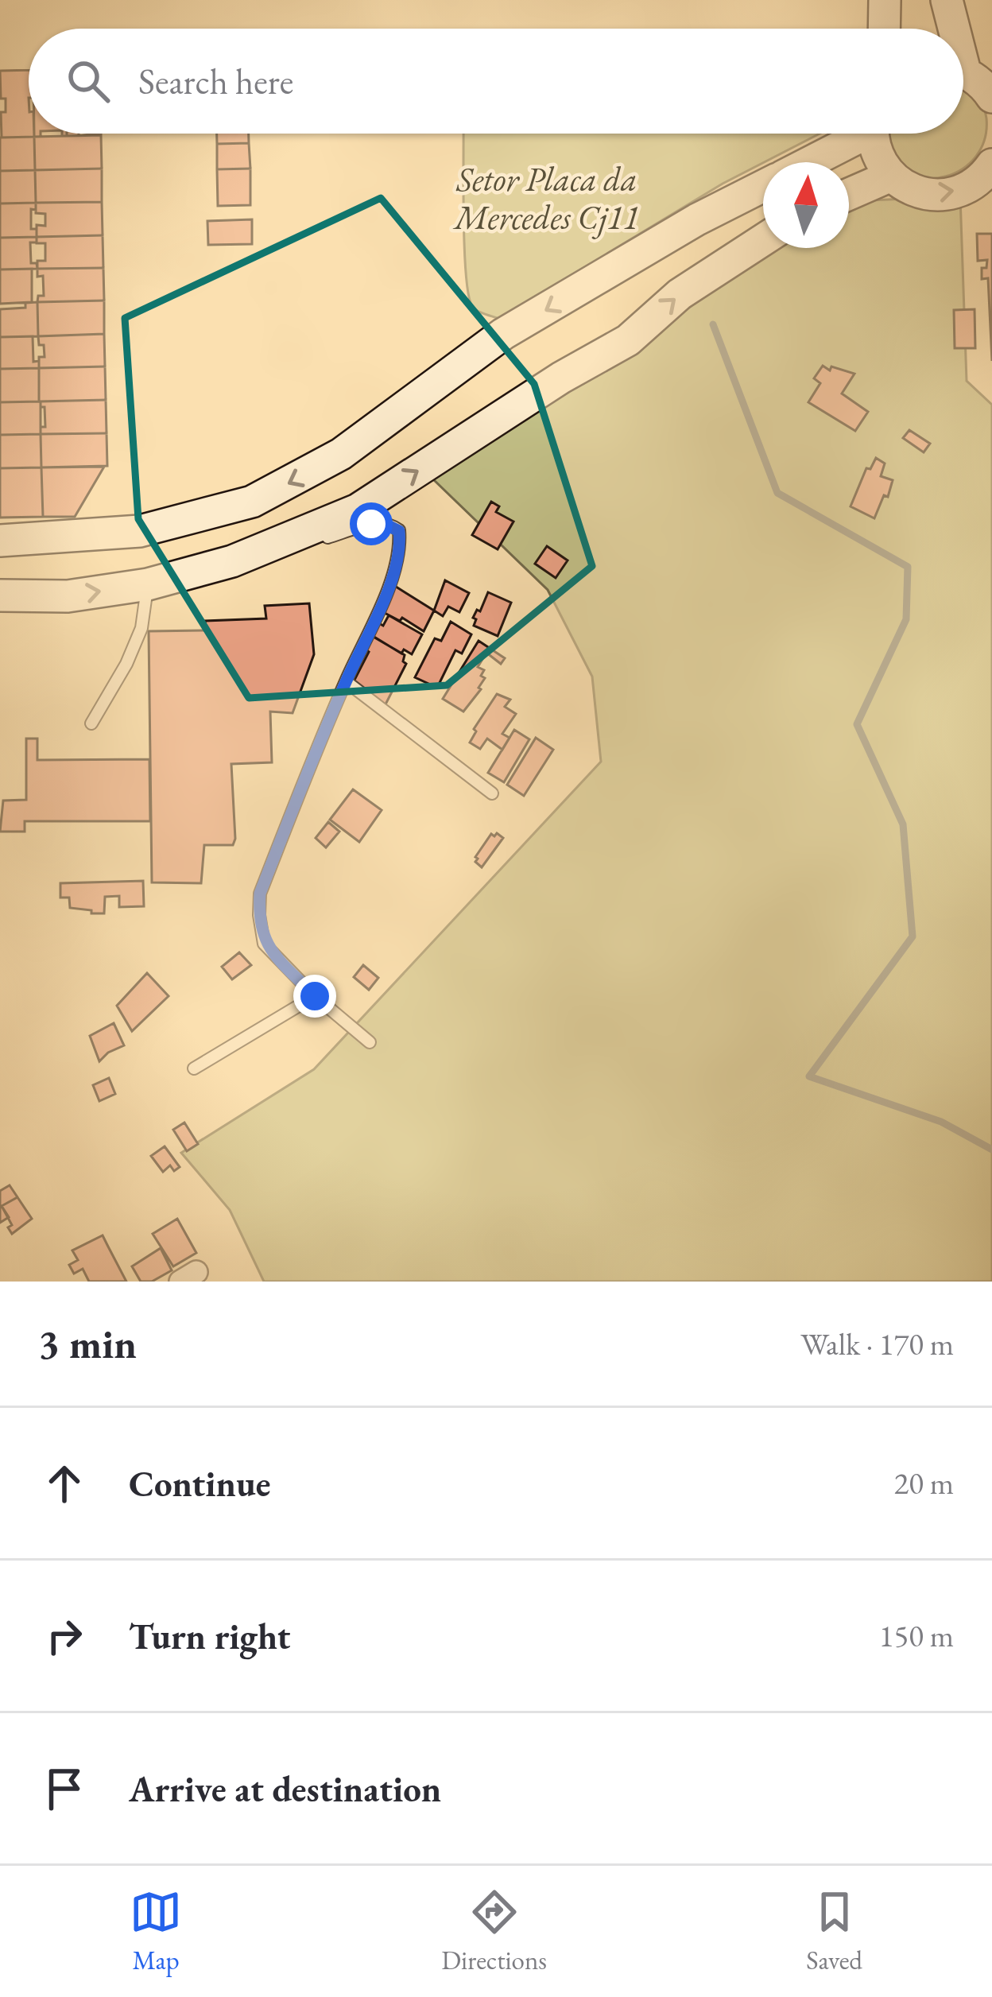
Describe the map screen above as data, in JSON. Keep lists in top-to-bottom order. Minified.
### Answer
{"parks":["Setor Placa da Mercedes Cj11"],"north":"top","page":{"search":"Search here","heading":["3 min","Walk · 170 m"],"list":[["Continue","20 m"],["Turn right","150 m"],"Arrive at destination"],"nav":["Map","Directions","Saved"]}}
